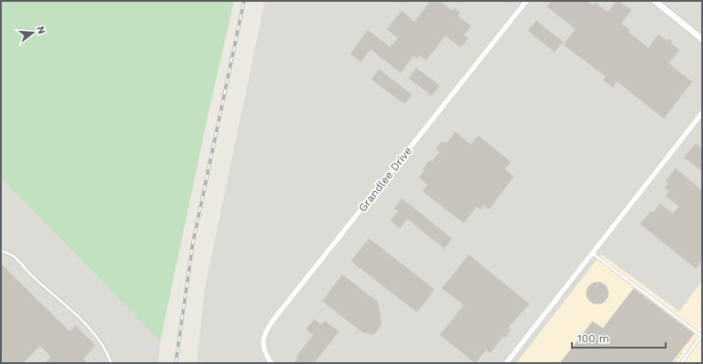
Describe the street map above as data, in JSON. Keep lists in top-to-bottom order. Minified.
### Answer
{"streets":{"street":["Grandlee Drive"]},"scale_bar":"100 m","north":"right"}
